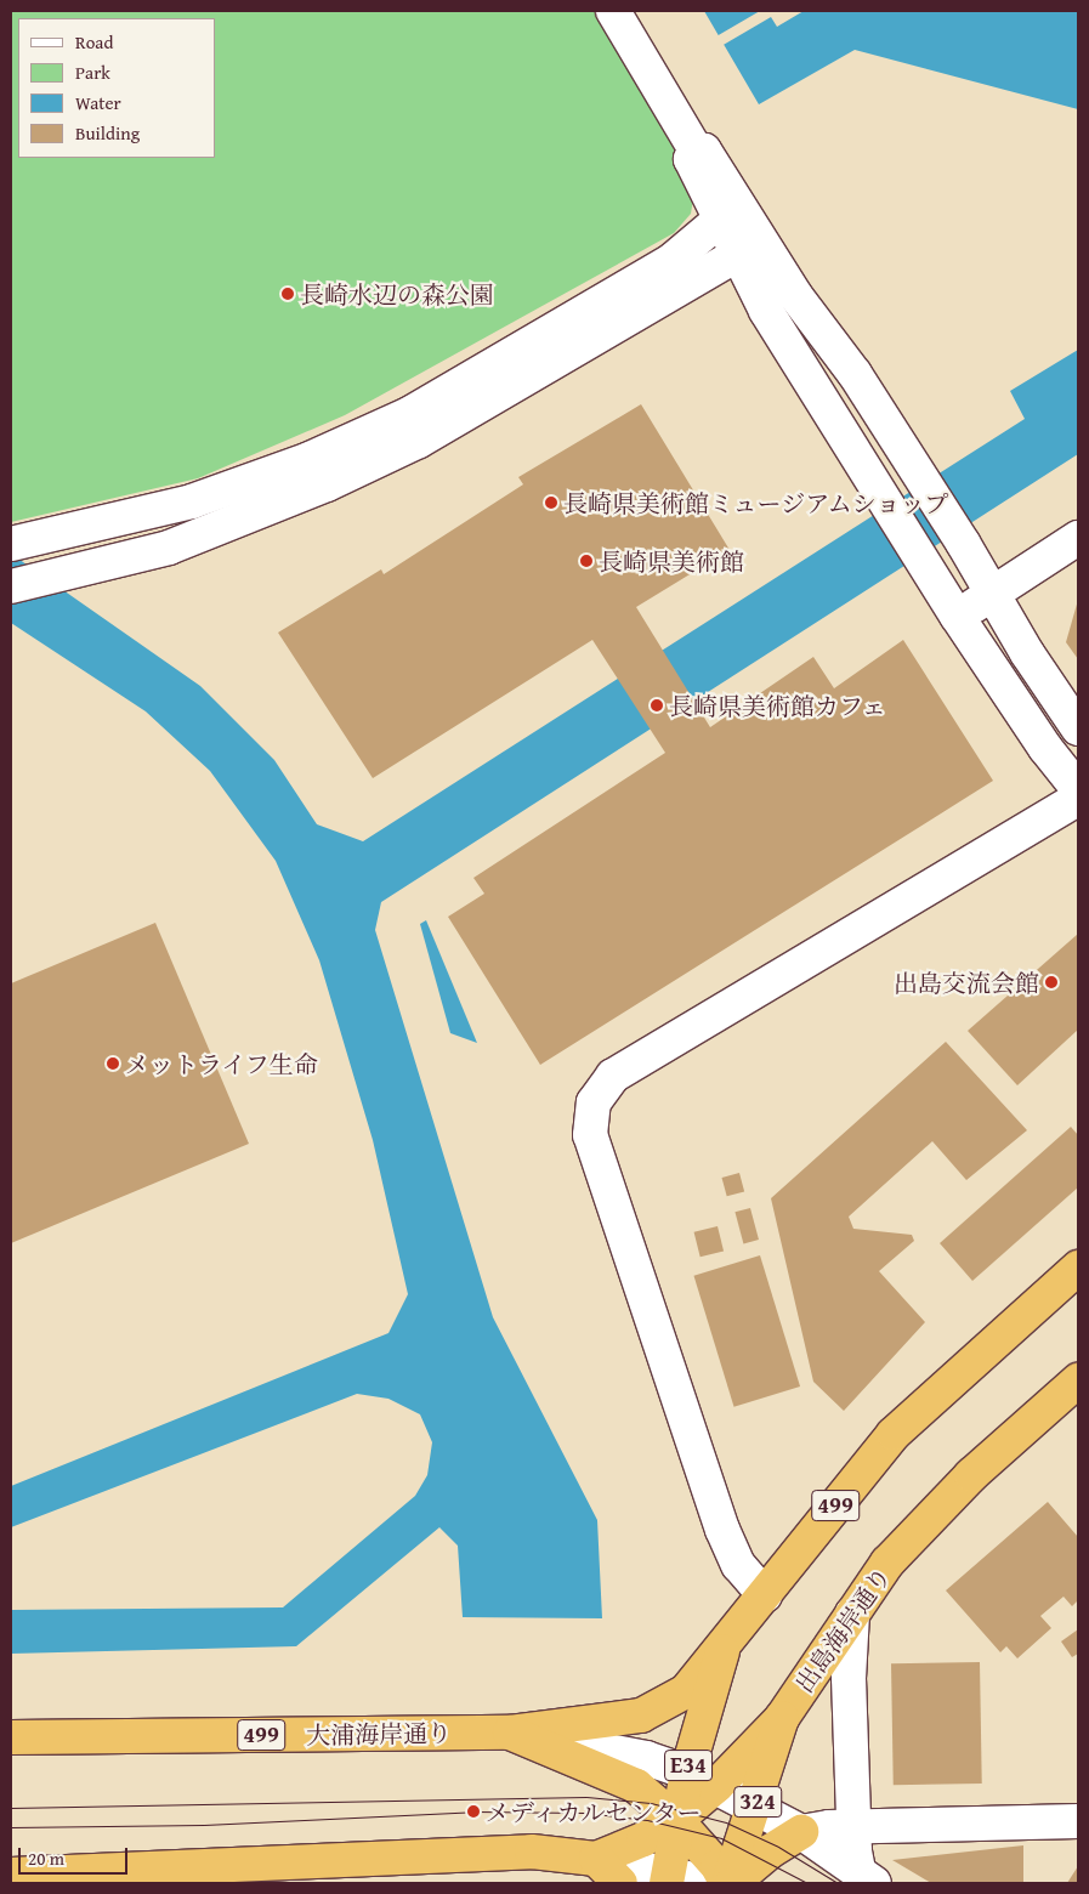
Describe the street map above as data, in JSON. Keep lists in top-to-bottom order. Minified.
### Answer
{"streets":{"highway":["499","出島海岸通り","大浦海岸通り","E34","324"]},"crossings":[["499","大浦海岸通り"],["499","E34"],["出島海岸通り","E34"],["出島海岸通り","324"],["大浦海岸通り","E34"]],"places":["長崎水辺の森公園","長崎県美術館ミュージアムショップ","長崎県美術館","長崎県美術館カフェ","出島交流会館","メットライフ生命","メディカルセンター"],"legend":["Road","Park","Water","Building"],"scale_bar":"20 m"}
